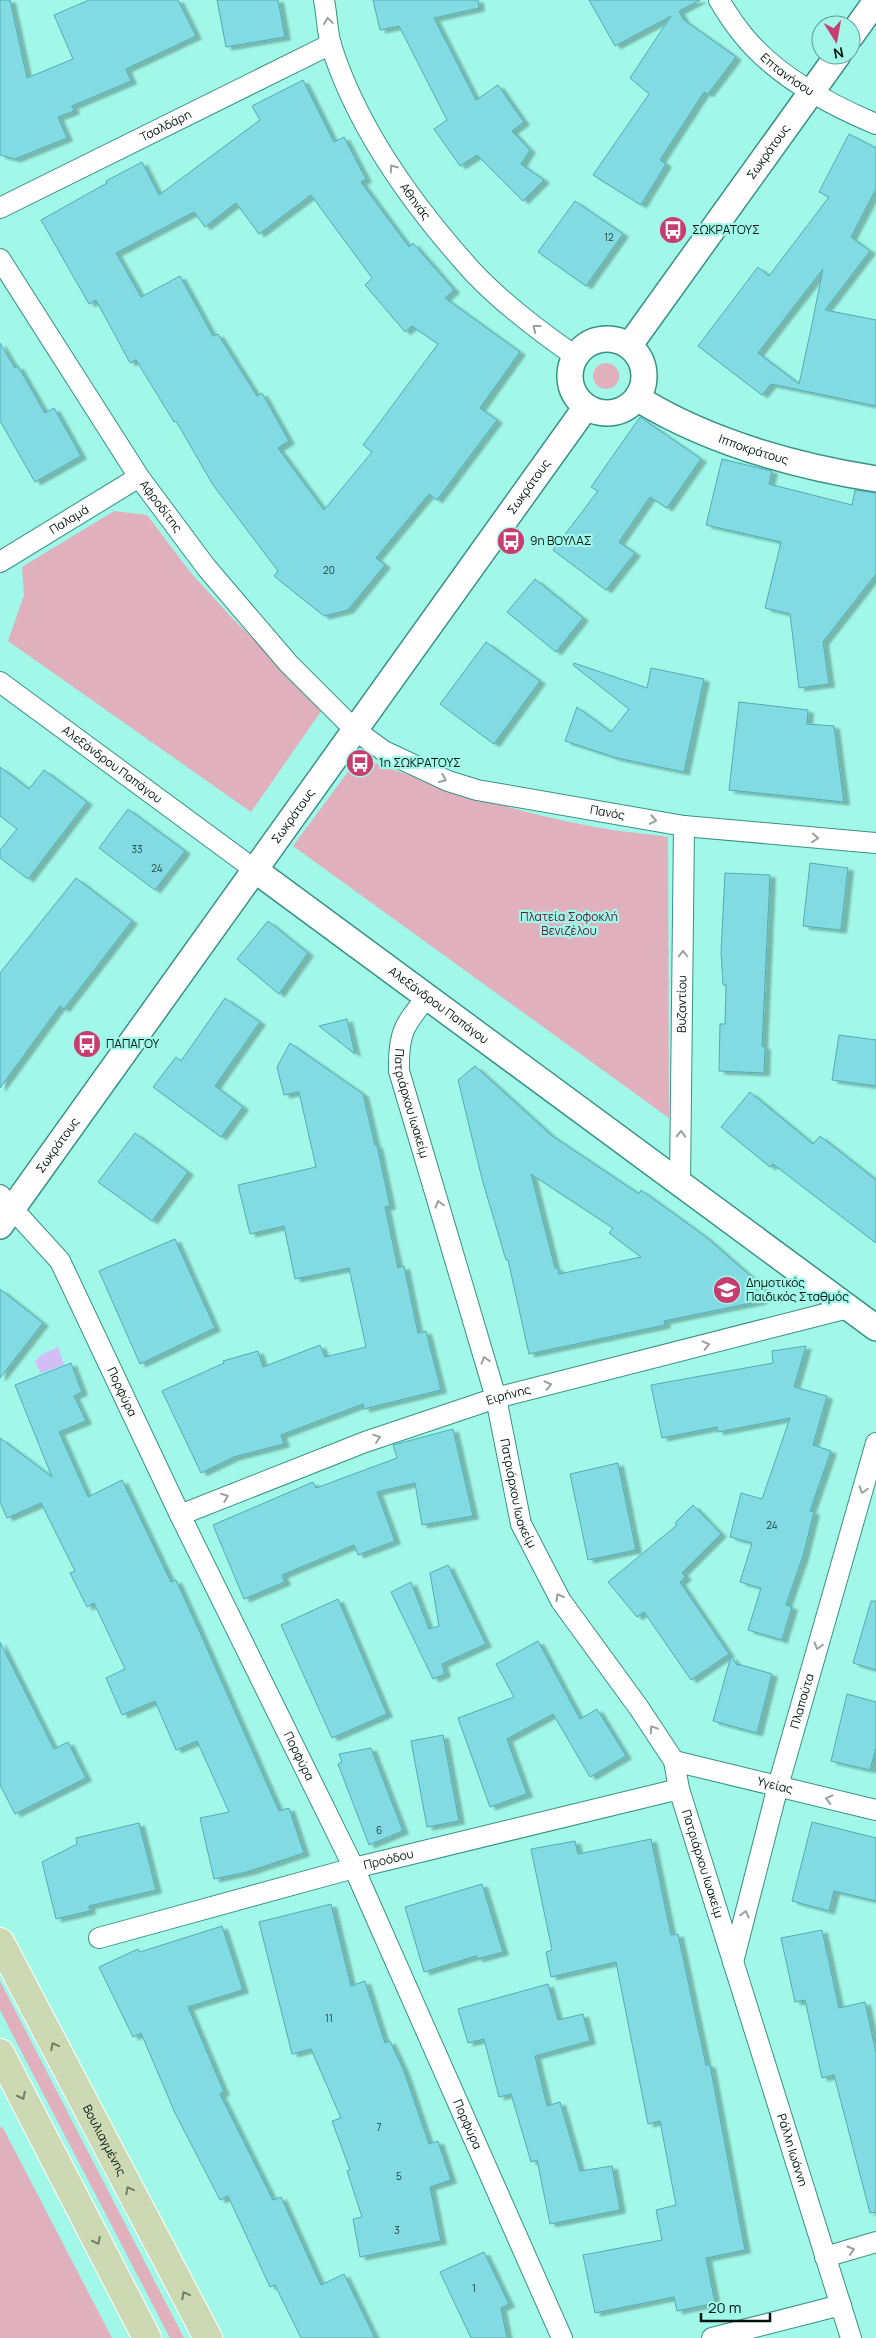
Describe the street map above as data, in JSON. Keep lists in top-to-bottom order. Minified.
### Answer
{"streets":{"main road":["Βουλιαγμένης"],"street":["Επτανήσου","Τσαλδάρη","Σωκράτους","Αθηνάς","Ιπποκράτους","Αφροδίτης","Παλαμά","Αλεξάνδρου Παπάγου","Πανός","Βυζαντίου","Πατριάρχου Ιωακείμ","Πορφύρα","Ειρήνης","Πλαπούτα","Υγείας","Προόδου","Ράλλη Ιωάννη"]},"crossings":[["Επτανήσου","Σωκράτους"],["Τσαλδάρη","Αθηνάς"],["Σωκράτους","Αθηνάς"],["Σωκράτους","Ιπποκράτους"],["Σωκράτους","Αφροδίτης"],["Σωκράτους","Αλεξάνδρου Παπάγου"],["Σωκράτους","Πανός"],["Σωκράτους","Πορφύρα"],["Αθηνάς","Ιπποκράτους"],["Αφροδίτης","Παλαμά"],["Αφροδίτης","Πανός"],["Αλεξάνδρου Παπάγου","Βυζαντίου"],["Αλεξάνδρου Παπάγου","Πατριάρχου Ιωακείμ"],["Αλεξάνδρου Παπάγου","Ειρήνης"],["Πανός","Βυζαντίου"],["Πατριάρχου Ιωακείμ","Ειρήνης"],["Πατριάρχου Ιωακείμ","Πλαπούτα"],["Πατριάρχου Ιωακείμ","Υγείας"],["Πατριάρχου Ιωακείμ","Προόδου"],["Πατριάρχου Ιωακείμ","Ράλλη Ιωάννη"],["Πορφύρα","Ειρήνης"],["Πορφύρα","Προόδου"],["Πλαπούτα","Υγείας"],["Πλαπούτα","Ράλλη Ιωάννη"]],"one_way":["Αθηνάς","Πανός","Βυζαντίου","Πατριάρχου Ιωακείμ","Ειρήνης","Υγείας"],"parks":["Πλατεία Σοφοκλή Βενιζέλου"],"places":{"bus stop":["ΣΩΚΡΑΤΟΥΣ","9η ΒΟΥΛΑΣ","1η ΣΩΚΡΑΤΟΥΣ","ΠΑΠΑΓΟΥ"],"school or university":["Δημοτικός Παιδικός Σταθμός"]},"house_numbers":["12","20","33","24","24","6","11","7","5","3","1"],"scale_bar":"20 m","north":"bottom"}
